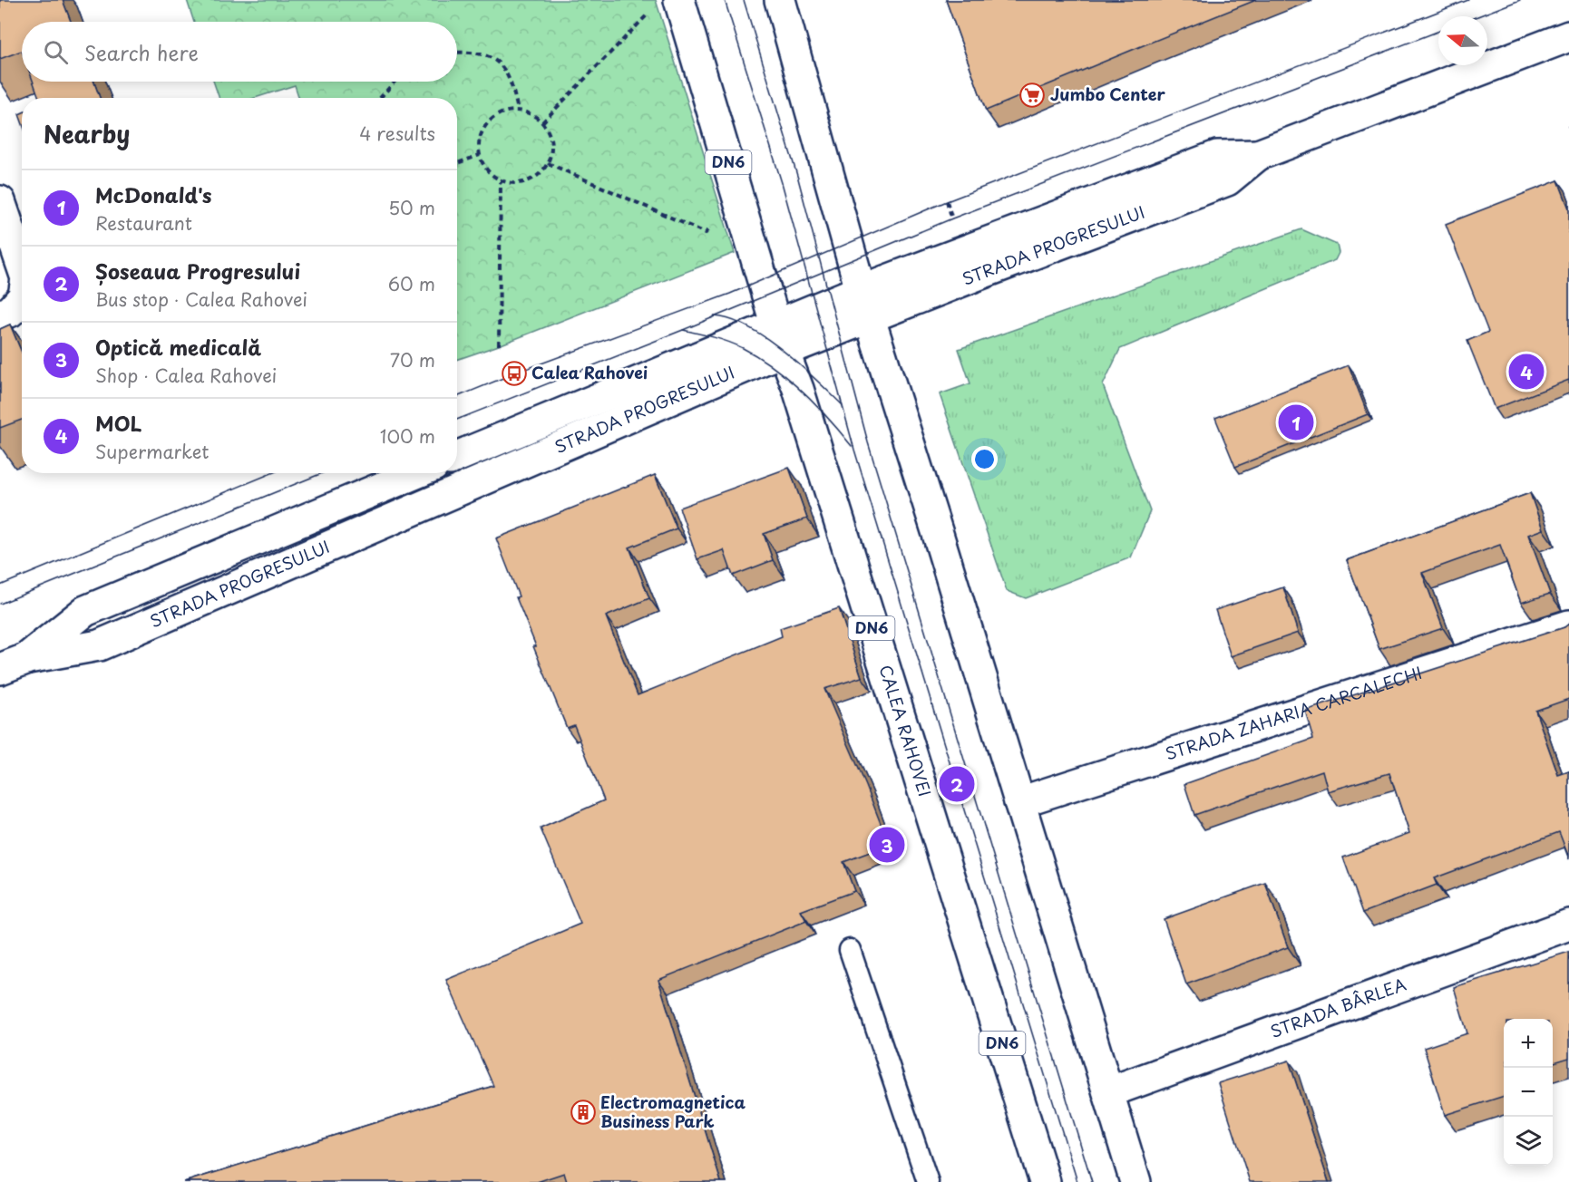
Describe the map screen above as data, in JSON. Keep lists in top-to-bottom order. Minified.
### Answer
{"streets":{"main road":["DN6","STRADA PROGRESULUI","STRADA ZAHARIA CARCALECHI","CALEA RAHOVEI","STRADA BÂRLEA"]},"crossings":[["STRADA PROGRESULUI","CALEA RAHOVEI"]],"places":{"supermarket":["Jumbo Center"],"bus stop":["Calea Rahovei"],"building":["Electromagnetica Business Park"]},"north":"left","page":{"search":"Search here","heading":["Nearby","4 results"],"list":[{"mark":"1","name":"McDonald's","note":"Restaurant","value":"50 m"},{"mark":"2","name":"Șoseaua Progresului","note":"Bus stop · Calea Rahovei","value":"60 m"},{"mark":"3","name":"Optică medicală","note":"Shop · Calea Rahovei","value":"70 m"},{"mark":"4","name":"MOL","note":"Supermarket","value":"100 m"}],"pins":["4","1","2","3"],"map_buttons":["+","−"]}}
